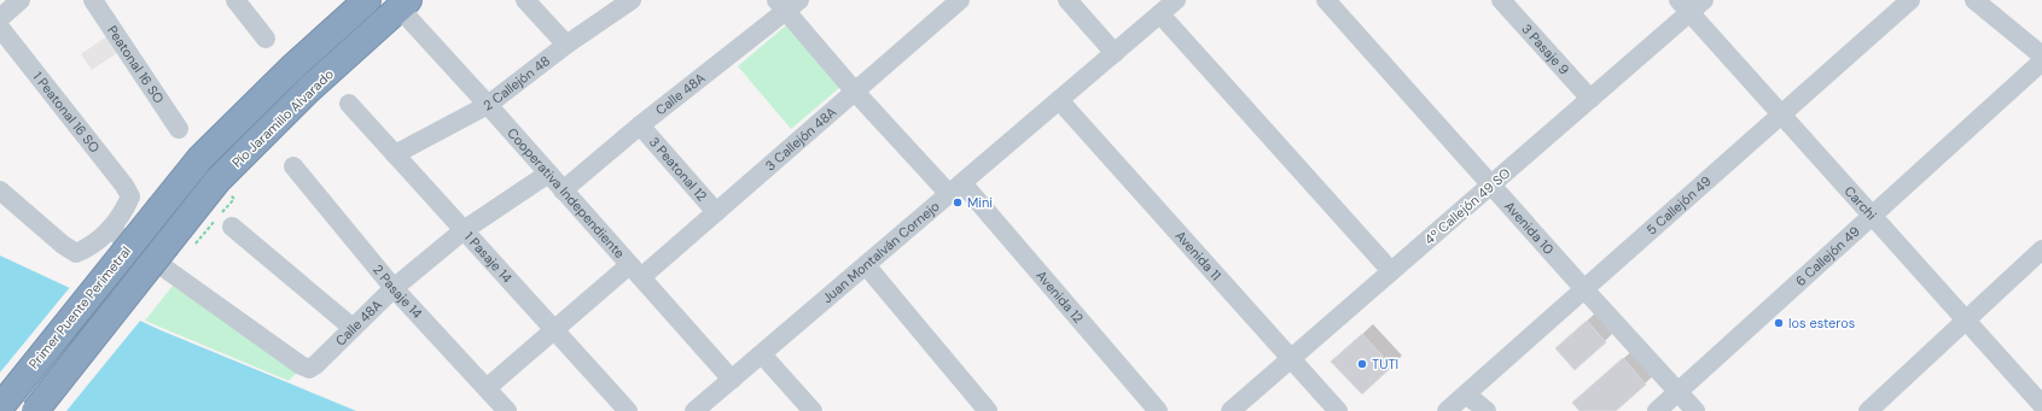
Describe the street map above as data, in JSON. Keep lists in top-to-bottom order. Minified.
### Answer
{"streets":{"highway":["Pío Jaramillo Alvarado","Primer Puente Perimetral"],"street":["3 Pasaje 9","Peatonal 16 SO","2 Callejón 48","Calle 48A","1 Peatonal 16 SO","3 Callejón 48A","3 Peatonal 12","Cooperativa Independiente","Carchi","4º Callejón 49 SO","5 Callejón 49","Avenida 10","Juan Montalván Cornejo","Avenida 11","6 Callejón 49","1 Pasaje 14","2 Pasaje 14","Avenida 12"]},"crossings":[["3 Pasaje 9","4º Callejón 49 SO"],["2 Callejón 48","Cooperativa Independiente"],["2 Callejón 48","1 Pasaje 14"],["Calle 48A","1 Peatonal 16 SO"],["Calle 48A","3 Peatonal 12"],["Calle 48A","Cooperativa Independiente"],["Calle 48A","1 Pasaje 14"],["Calle 48A","2 Pasaje 14"],["Calle 48A","Avenida 12"],["Pío Jaramillo Alvarado","Cooperativa Independiente"],["3 Callejón 48A","3 Peatonal 12"],["3 Callejón 48A","Cooperativa Independiente"],["3 Callejón 48A","1 Pasaje 14"],["3 Callejón 48A","2 Pasaje 14"],["3 Callejón 48A","Avenida 12"],["Cooperativa Independiente","Juan Montalván Cornejo"],["Carchi","4º Callejón 49 SO"],["Carchi","5 Callejón 49"],["Carchi","6 Callejón 49"],["4º Callejón 49 SO","Avenida 10"],["4º Callejón 49 SO","Avenida 11"],["5 Callejón 49","Avenida 10"],["Avenida 10","6 Callejón 49"],["Juan Montalván Cornejo","Avenida 11"],["Juan Montalván Cornejo","Avenida 12"]],"places":["Mini","los esteros","TUTI"]}
